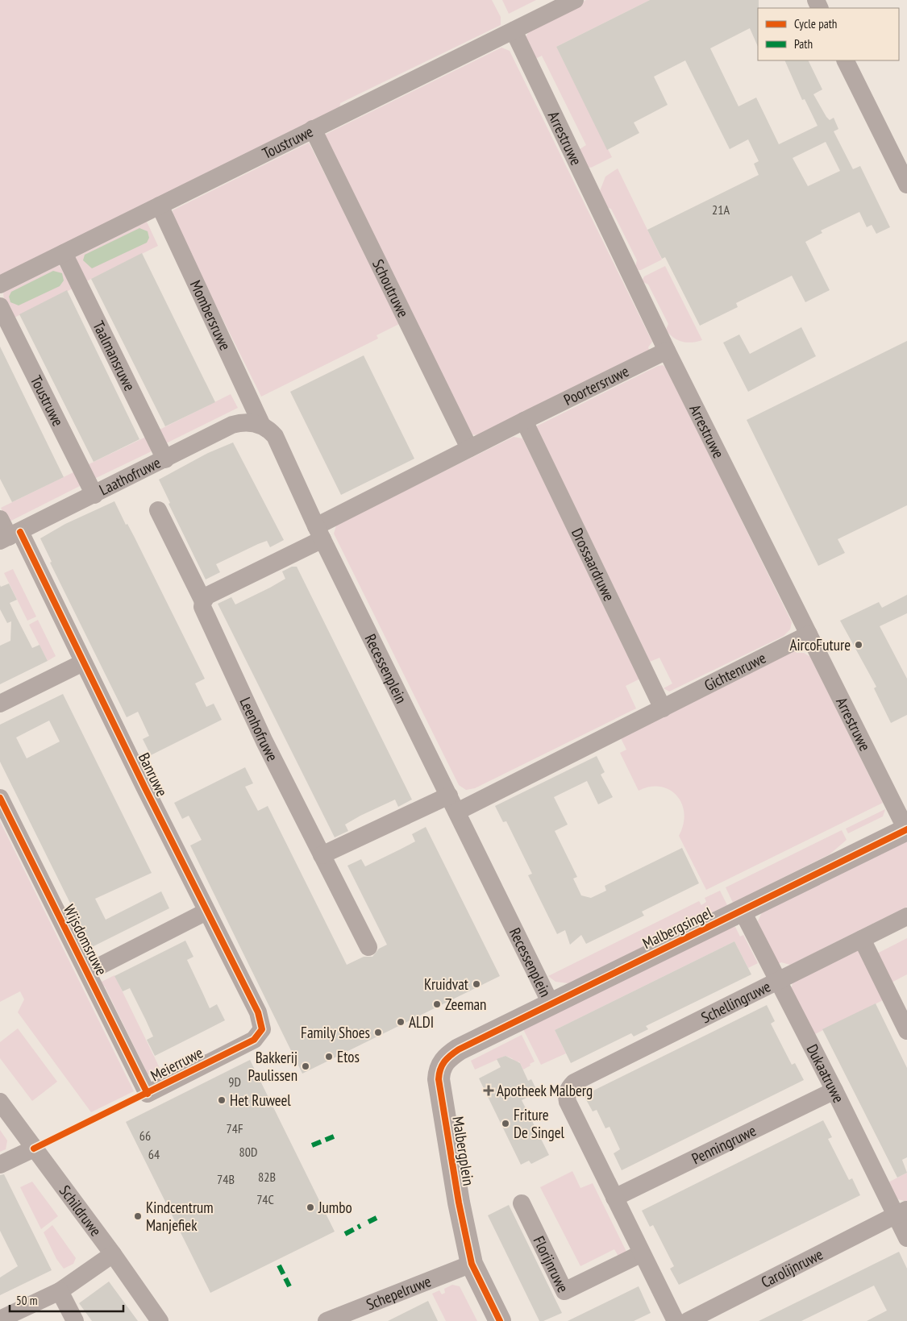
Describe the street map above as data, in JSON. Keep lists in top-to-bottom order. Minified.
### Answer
{"streets":{"street":["Arrestruwe","Toustruwe","Schoutruwe","Mombersruwe","Taalmansruwe","Poortersruwe","Laathofruwe","Drossaardruwe","Recessenplein","Gichtenruwe","Leenhofruwe","Banruwe","Malbergsingel","Wijsdomsruwe","Schellingruwe","Meierruwe","Dukaatruwe","Penningruwe","Malbergplein","Schildruwe","Florijnruwe","Carolijnruwe","Schepelruwe"]},"crossings":[["Arrestruwe","Toustruwe"],["Arrestruwe","Poortersruwe"],["Arrestruwe","Gichtenruwe"],["Arrestruwe","Malbergsingel"],["Toustruwe","Schoutruwe"],["Toustruwe","Mombersruwe"],["Toustruwe","Taalmansruwe"],["Toustruwe","Laathofruwe"],["Mombersruwe","Laathofruwe"],["Mombersruwe","Recessenplein"],["Taalmansruwe","Laathofruwe"],["Poortersruwe","Drossaardruwe"],["Laathofruwe","Recessenplein"],["Laathofruwe","Banruwe"],["Drossaardruwe","Gichtenruwe"],["Recessenplein","Malbergsingel"],["Banruwe","Wijsdomsruwe"],["Banruwe","Meierruwe"],["Malbergsingel","Dukaatruwe"],["Malbergsingel","Malbergplein"],["Wijsdomsruwe","Meierruwe"],["Schellingruwe","Dukaatruwe"],["Schellingruwe","Penningruwe"],["Dukaatruwe","Penningruwe"],["Dukaatruwe","Carolijnruwe"],["Malbergplein","Schepelruwe"]],"places":{"other":["AircoFuture","Kruidvat","Zeeman","ALDI","Family Shoes","Etos","Bakkerij Paulissen","Het Ruweel","Friture De Singel","Jumbo","Kindcentrum Manjefiek"],"health":["Apotheek Malberg"]},"house_numbers":["21A","9D","74F","66","80D","64","82B","74B","74C"],"legend":["Cycle path","Path"],"scale_bar":"50 m"}
